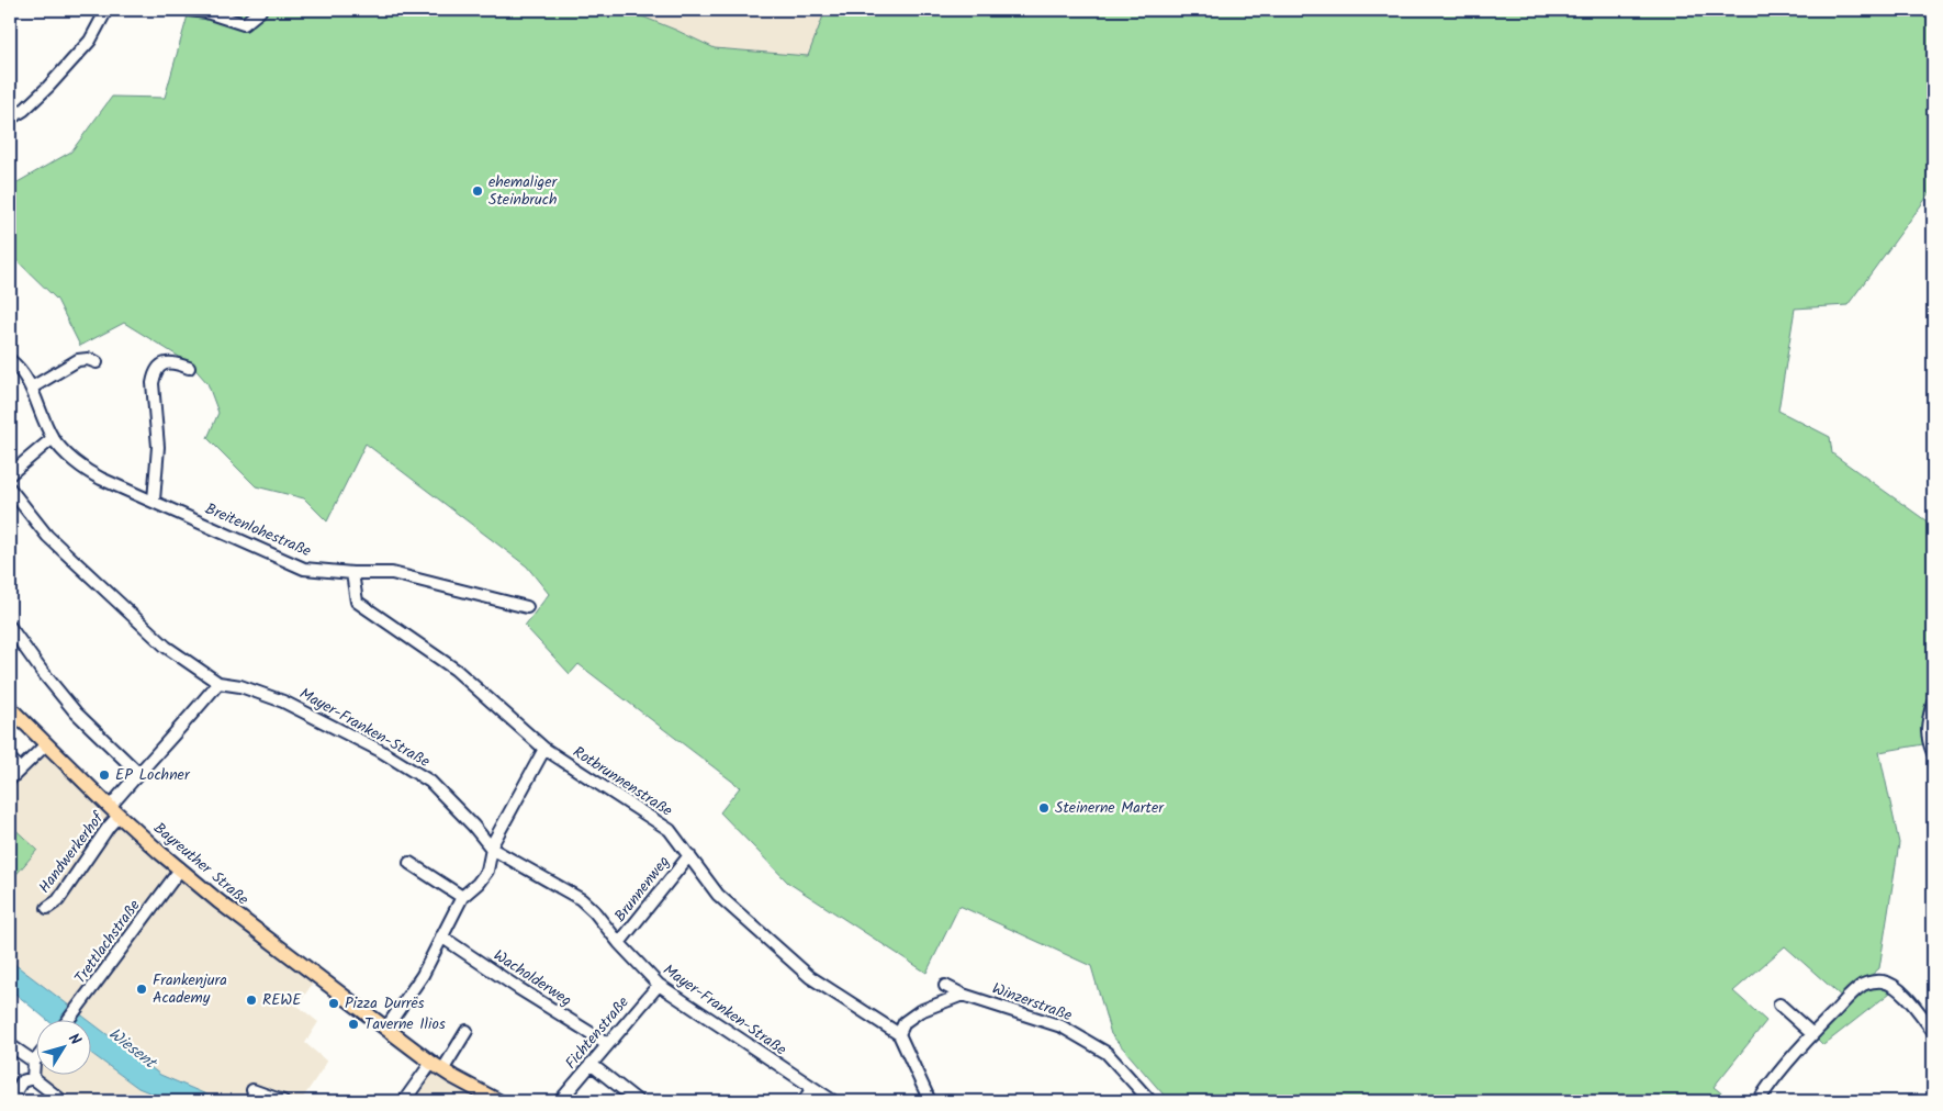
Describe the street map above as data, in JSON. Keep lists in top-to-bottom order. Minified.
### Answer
{"streets":{"main road":["Bayreuther Straße"],"street":["Breitenlohestraße","Mayer-Franken-Straße","Rotbrunnenstraße","Handwerkerhof","Brunnenweg","Trettlachstraße","Wacholderweg","Winzerstraße","Fichtenstraße"]},"crossings":[["Breitenlohestraße","Rotbrunnenstraße"],["Mayer-Franken-Straße","Handwerkerhof"],["Mayer-Franken-Straße","Brunnenweg"],["Mayer-Franken-Straße","Fichtenstraße"],["Rotbrunnenstraße","Brunnenweg"],["Handwerkerhof","Bayreuther Straße"],["Bayreuther Straße","Trettlachstraße"],["Wacholderweg","Fichtenstraße"]],"water":["Wiesent"],"places":["ehemaliger Steinbruch","EP Lochner","Steinerne Marter","Frankenjura Academy","REWE","Pizza Durrës","Taverne Ilios"],"north":"top right"}
